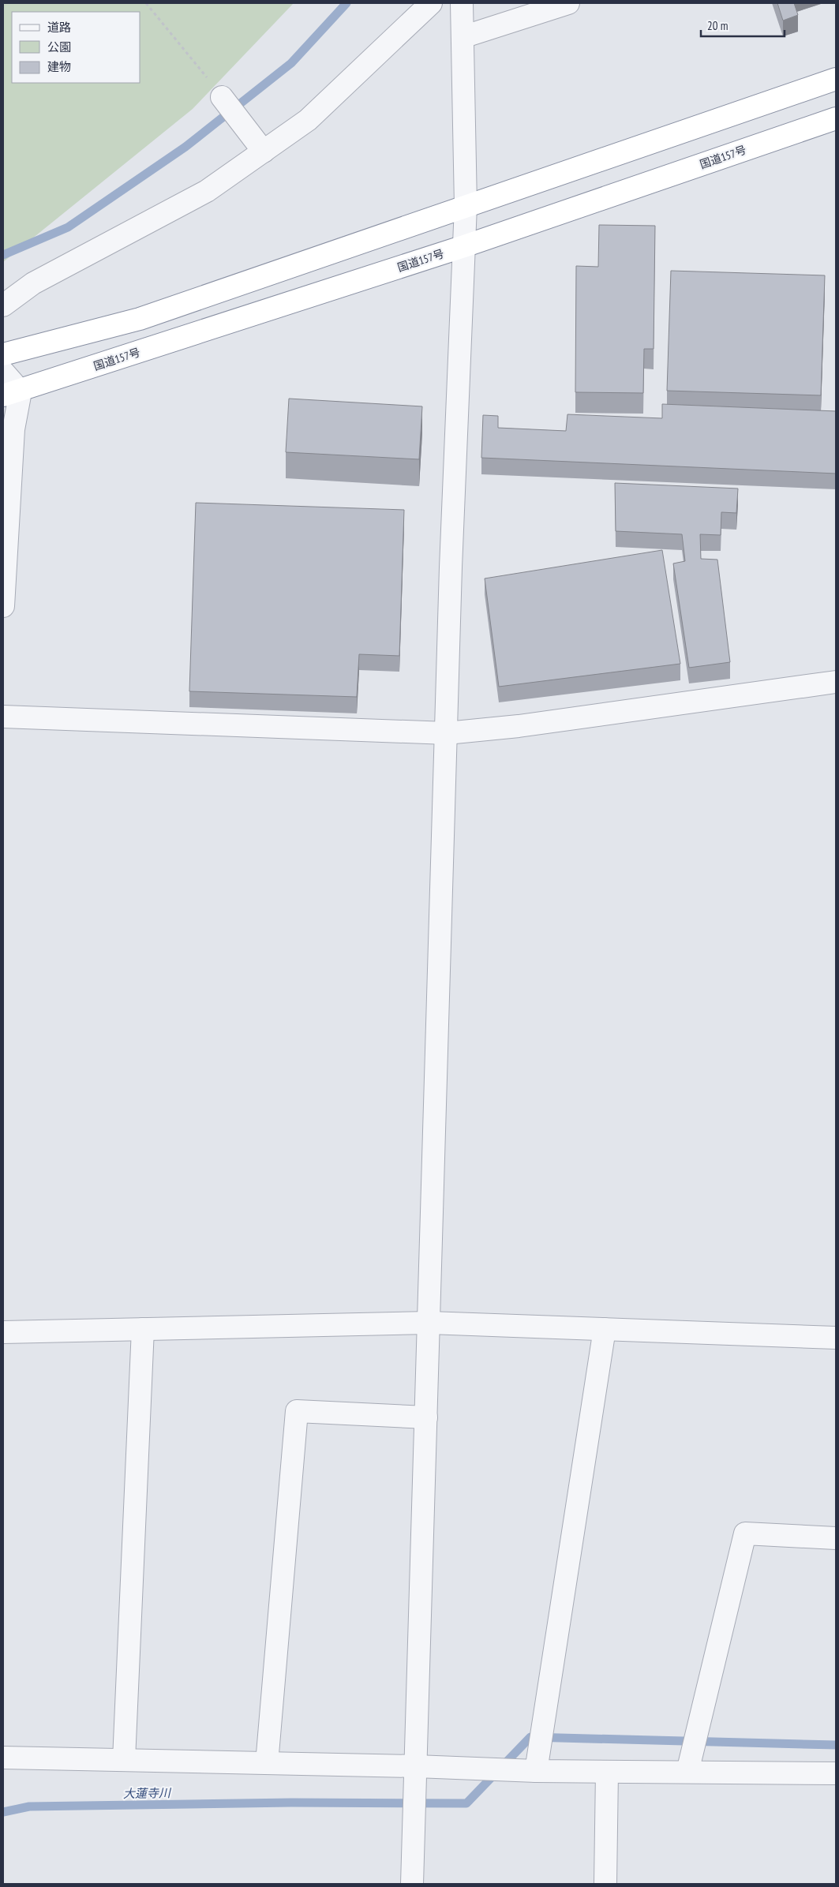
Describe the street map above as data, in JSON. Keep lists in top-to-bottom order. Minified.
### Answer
{"streets":{"highway":["国道157号"]},"water":["大蓮寺川"],"legend":["道路","公園","建物"],"scale_bar":"20 m"}
